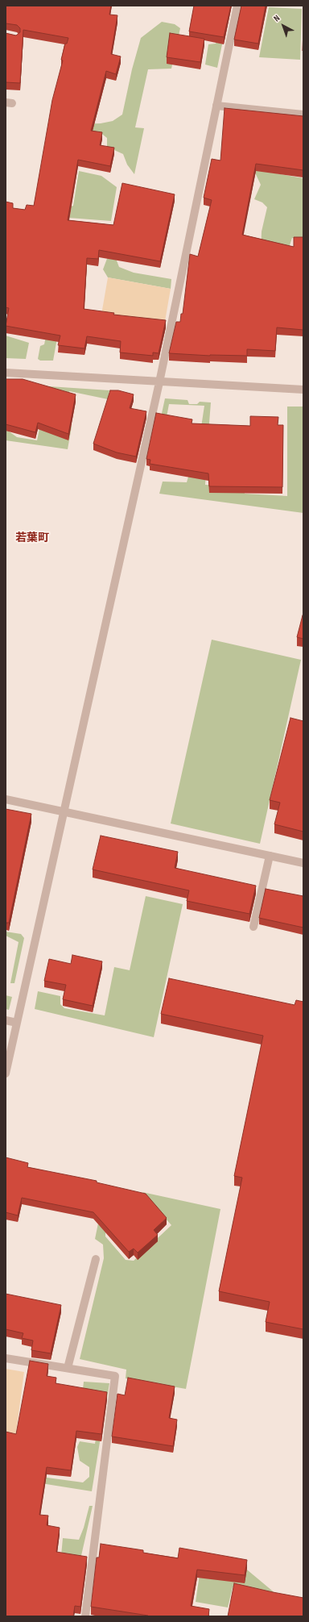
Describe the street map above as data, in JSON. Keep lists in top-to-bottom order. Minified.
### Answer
{"districts":["若葉町"],"north":"top left"}
